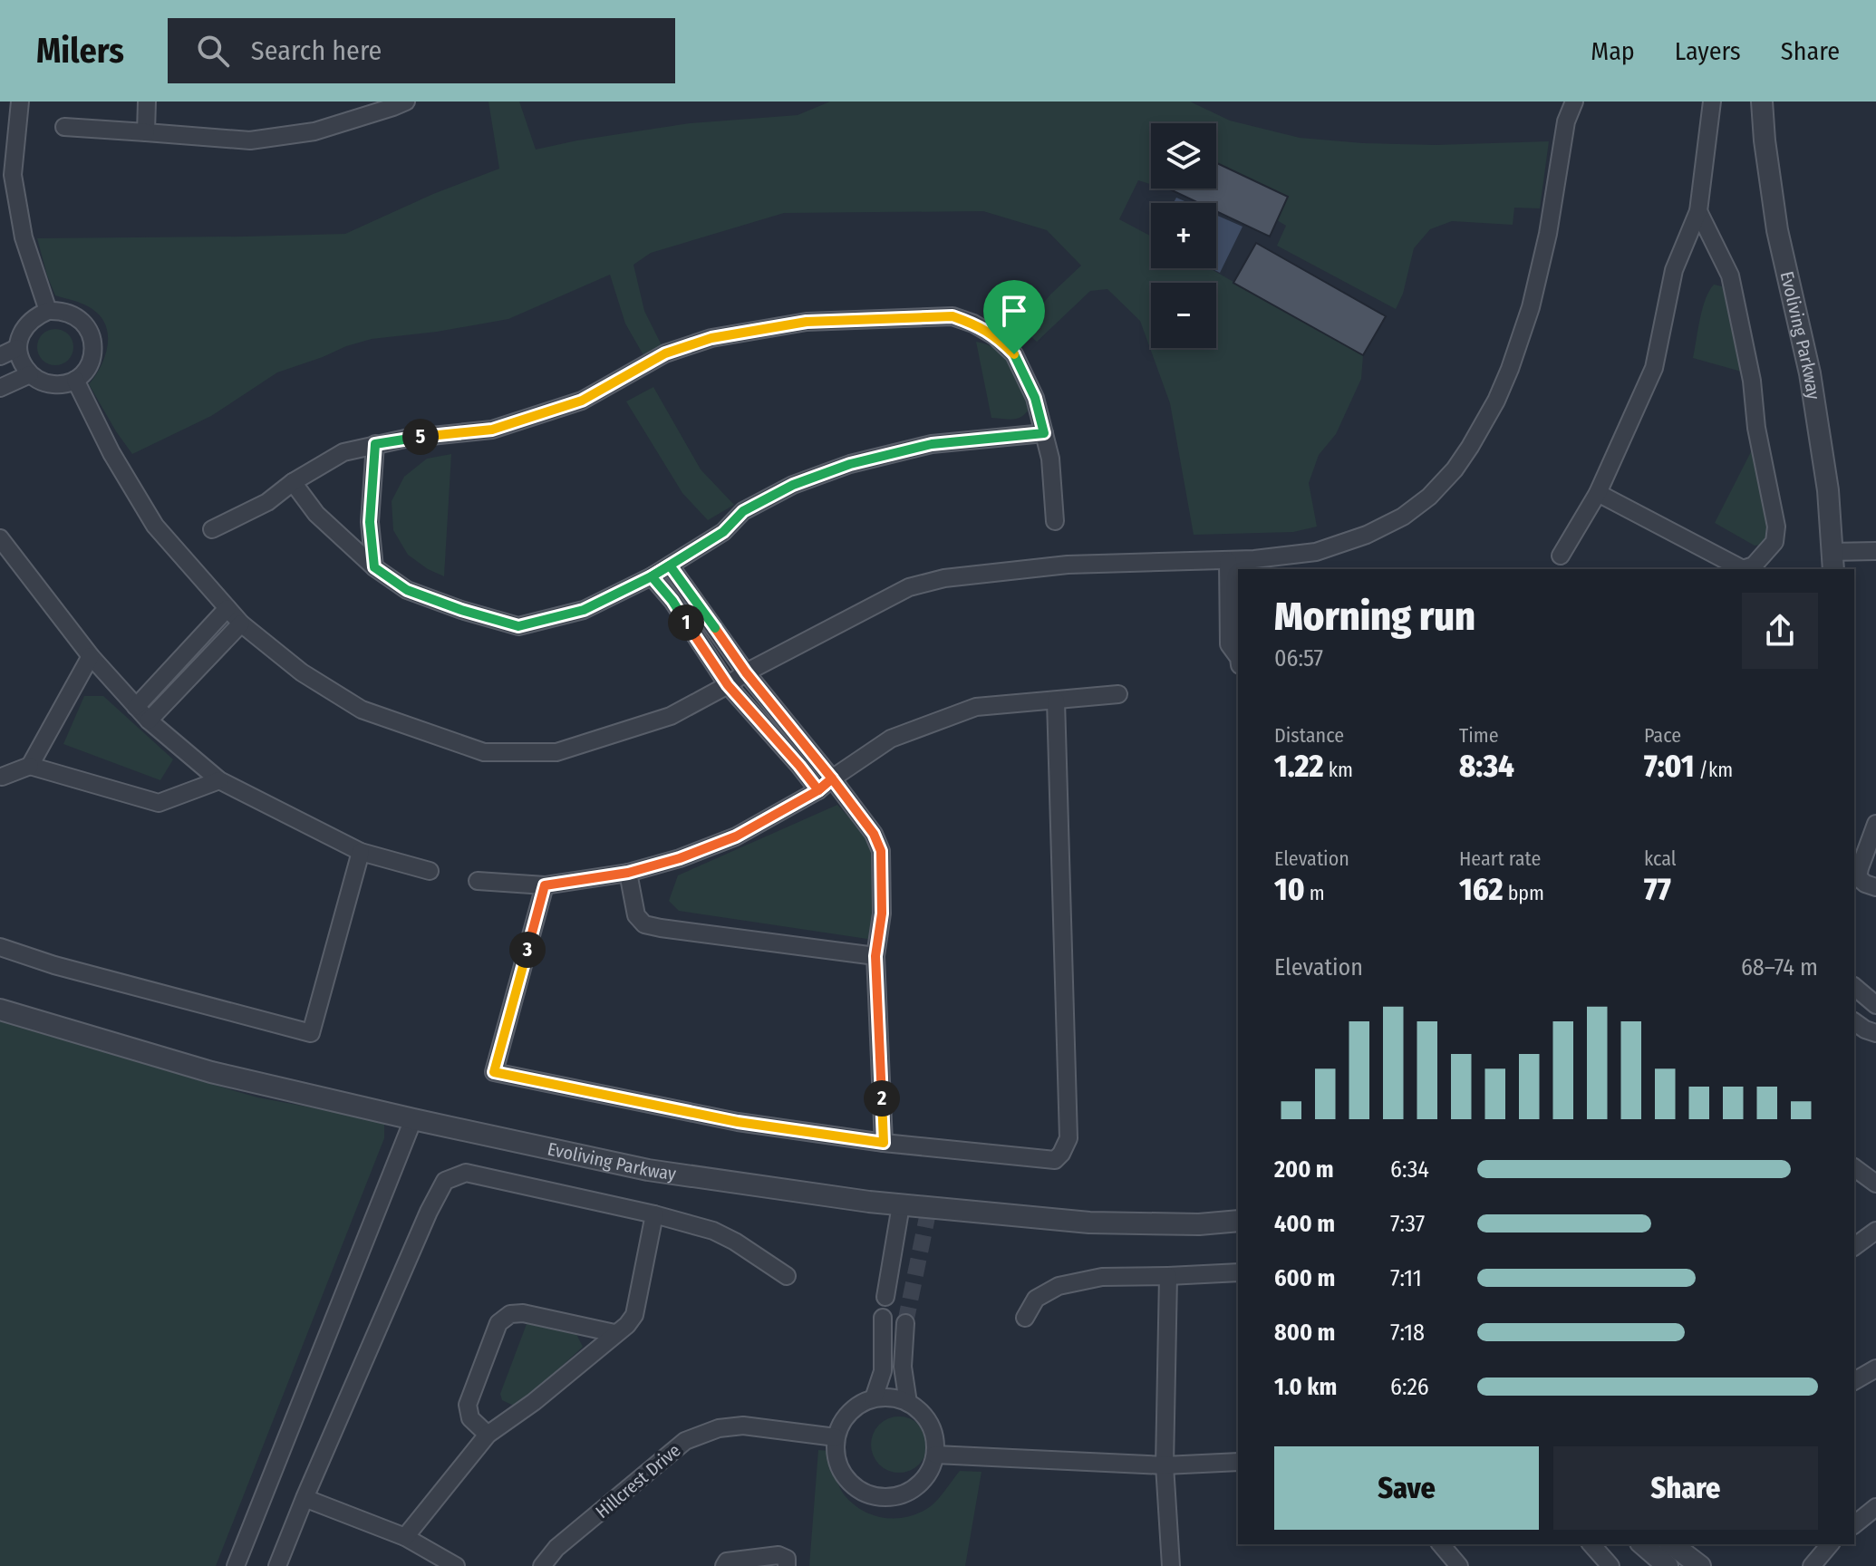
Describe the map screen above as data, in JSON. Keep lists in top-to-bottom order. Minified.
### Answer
{"streets":{"street":["Evoliving Parkway","Hillcrest Drive"]},"page":{"header":"Milers","search":"Search here","nav":["Map","Layers","Share"],"map_buttons":["+","−"],"pins":["5","1","3","2"],"heading":["Morning run","06:57"],"stats":[["Distance","1.22 km"],["Time","8:34"],["Pace","7:01 /km"],["Elevation","10 m"],["Heart rate","162 bpm"],["kcal","77"]],"chart":["Elevation","68–74 m"],"list":[{"name":"200 m","note":"6:34"},{"name":"400 m","note":"7:37"},{"name":"600 m","note":"7:11"},{"name":"800 m","note":"7:18"},{"name":"1.0 km","note":"6:26"}],"buttons":["Save","Share"]}}
